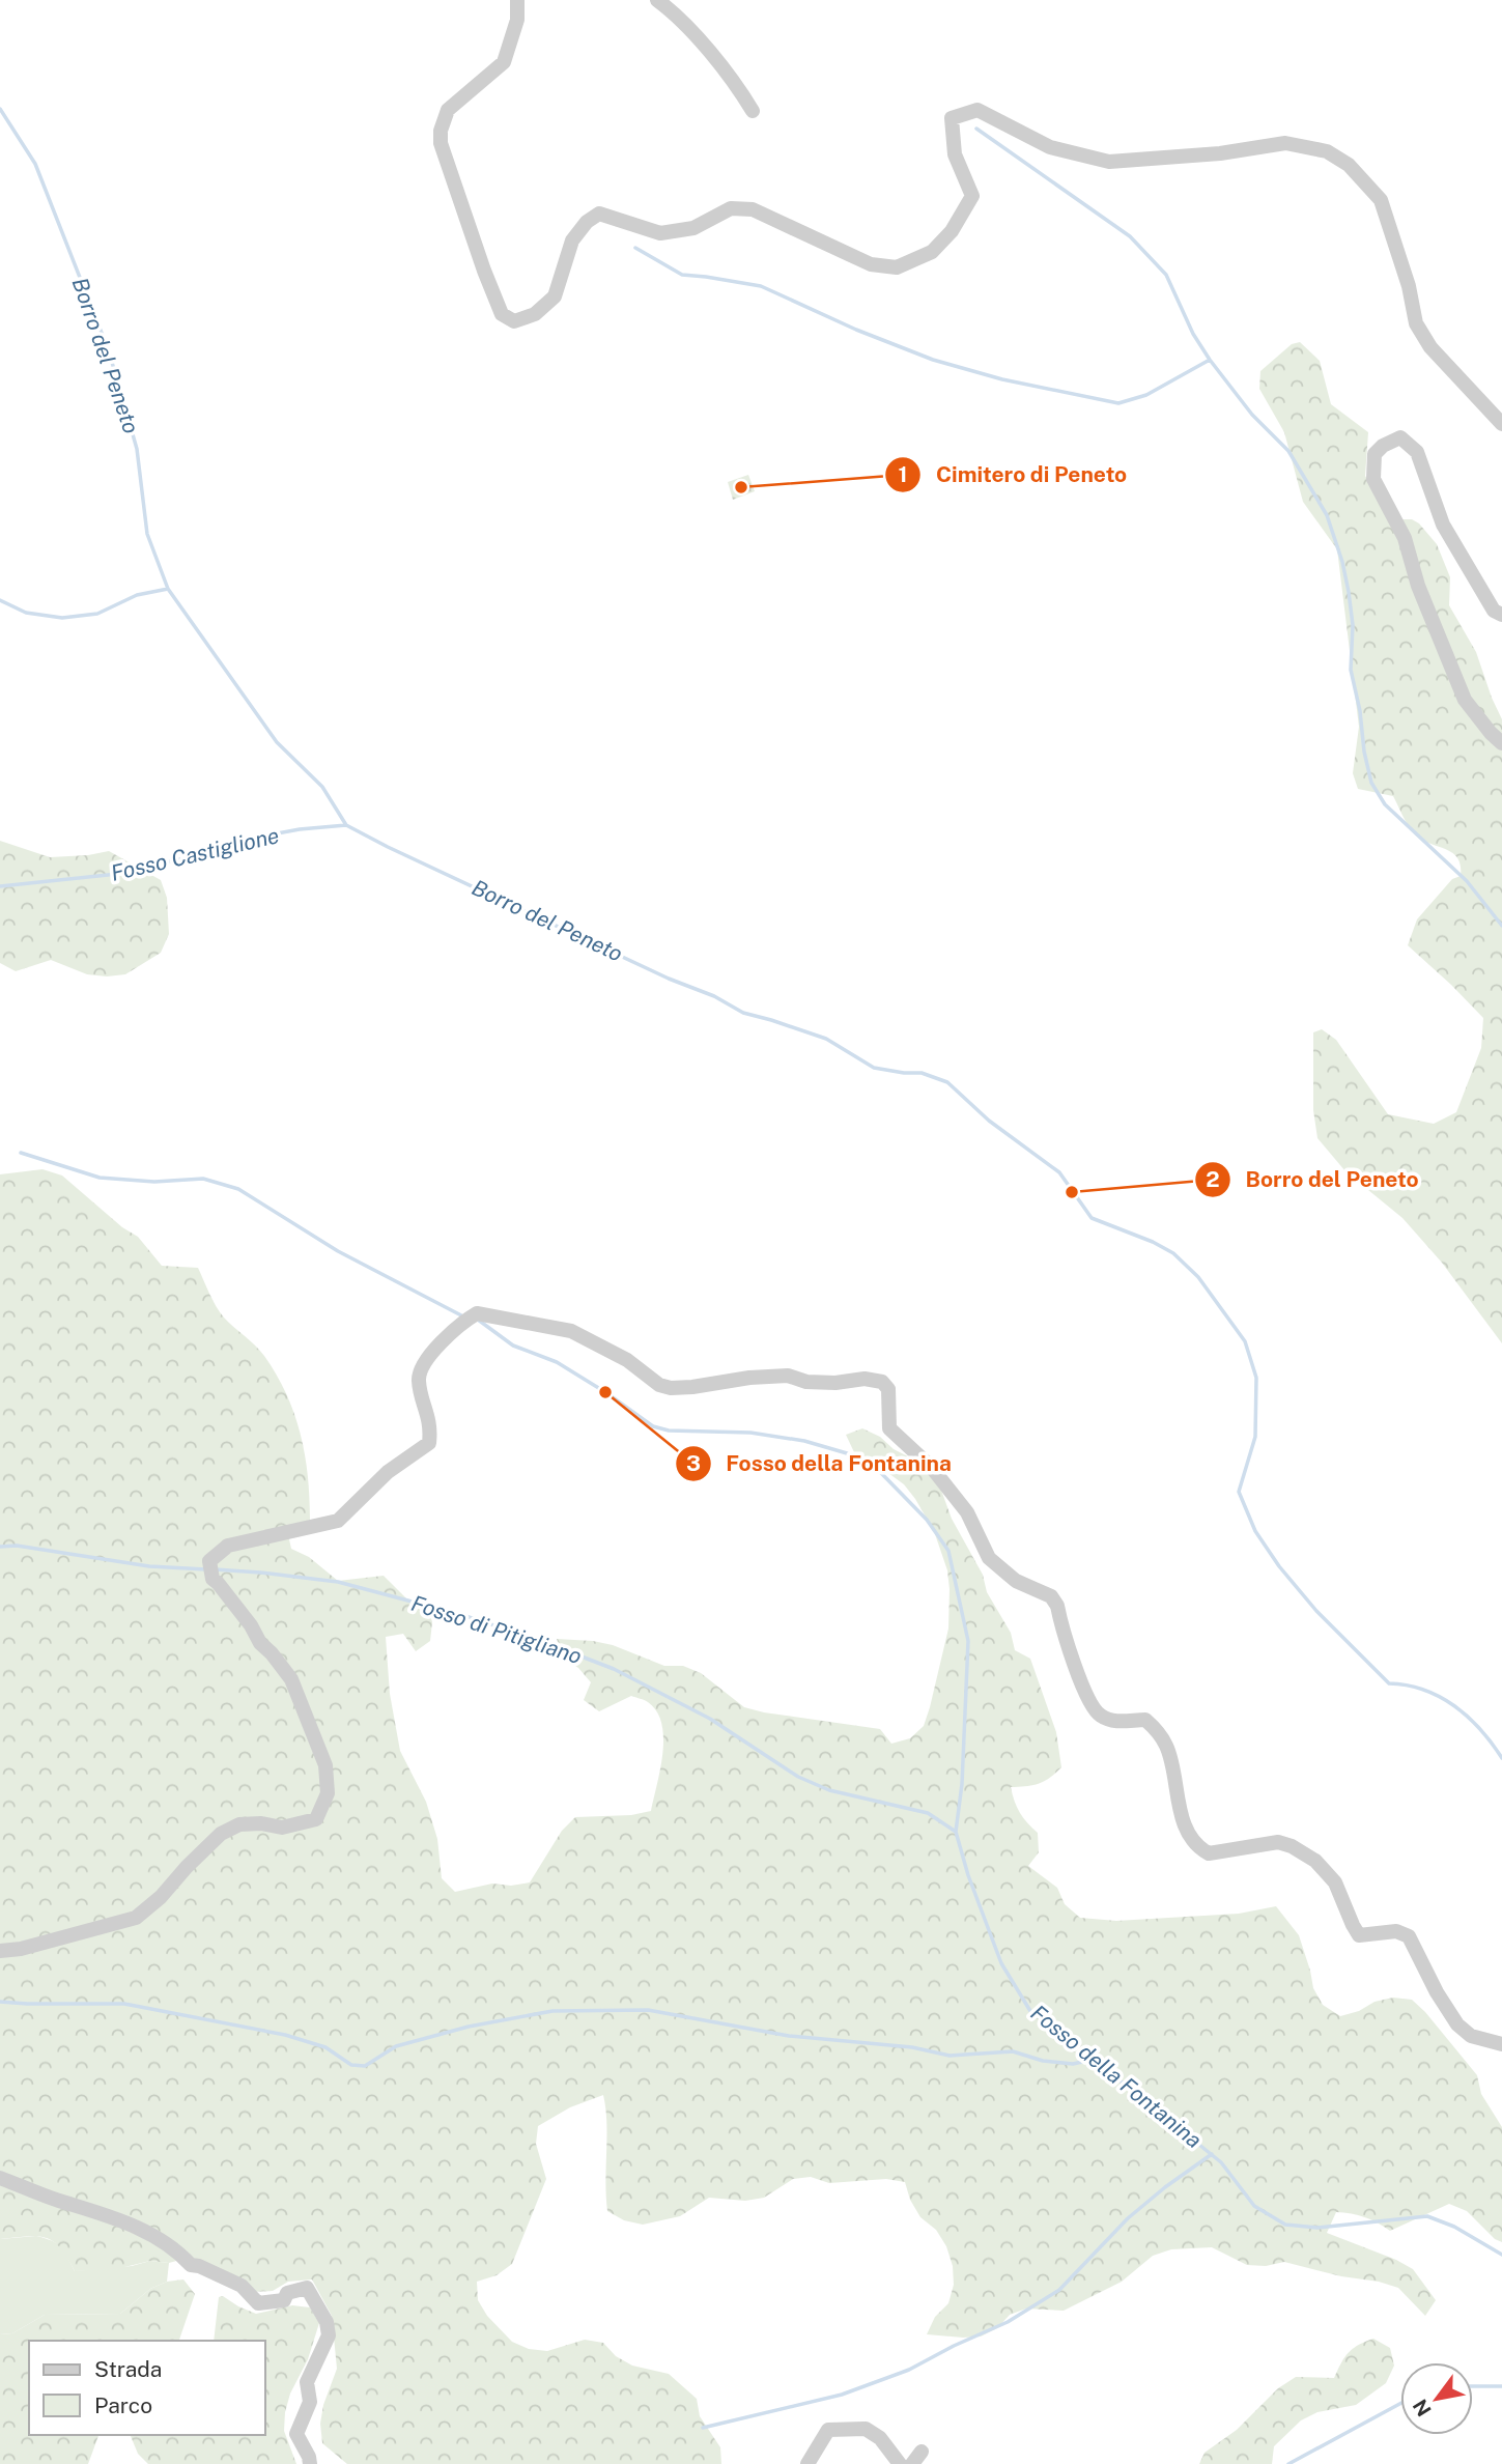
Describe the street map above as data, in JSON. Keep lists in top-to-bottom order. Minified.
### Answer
{"water":["Borro del Peneto","Fosso Castiglione","Fosso di Pitigliano","Fosso della Fontanina"],"places":["Cimitero di Peneto","Borro del Peneto","Fosso della Fontanina"],"legend":["Strada","Parco"],"north":"bottom left"}
